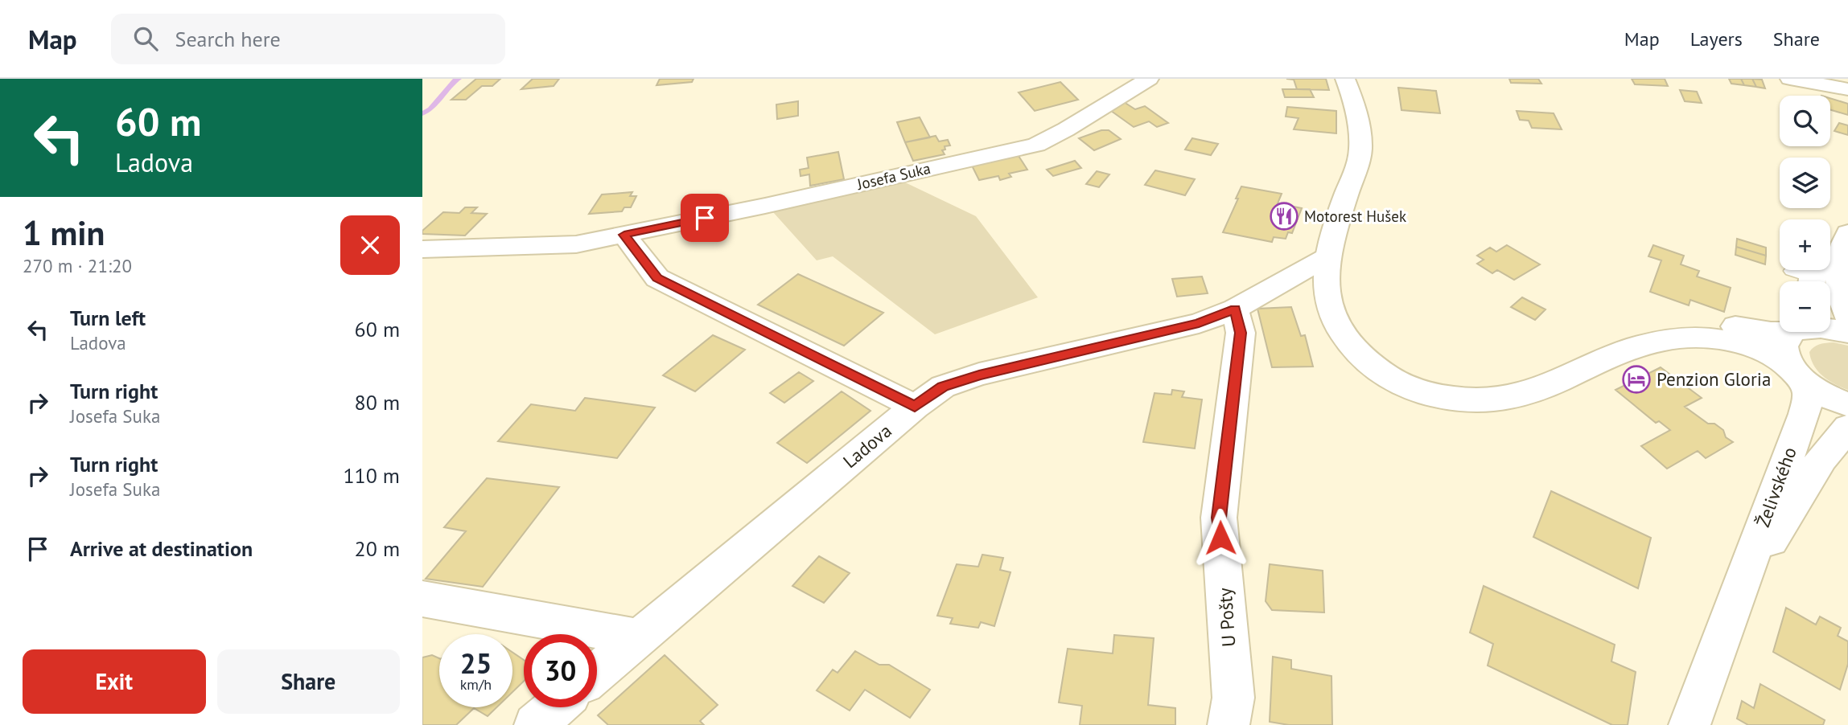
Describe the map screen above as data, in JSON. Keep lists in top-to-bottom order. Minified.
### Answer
{"streets":{"street":["Josefa Suka","Ladova","Želivského","U Pošty"]},"crossings":[["Ladova","U Pošty"]],"places":{"restaurant":["Motorest Hušek"],"hotel":["Penzion Gloria"]},"page":{"header":"Map","search":"Search here","nav":["Map","Layers","Share"],"turn":["60 m","Ladova"],"map_buttons":["+","−"],"heading":["1 min","270 m · 21:20"],"list":[{"name":"Turn left","note":"Ladova","value":"60 m"},{"name":"Turn right","note":"Josefa Suka","value":"80 m"},{"name":"Turn right","note":"Josefa Suka","value":"110 m"},{"name":"Arrive at destination","value":"20 m"}],"speed":"25 km/h","limit":"30","buttons":["Exit","Share"]}}
